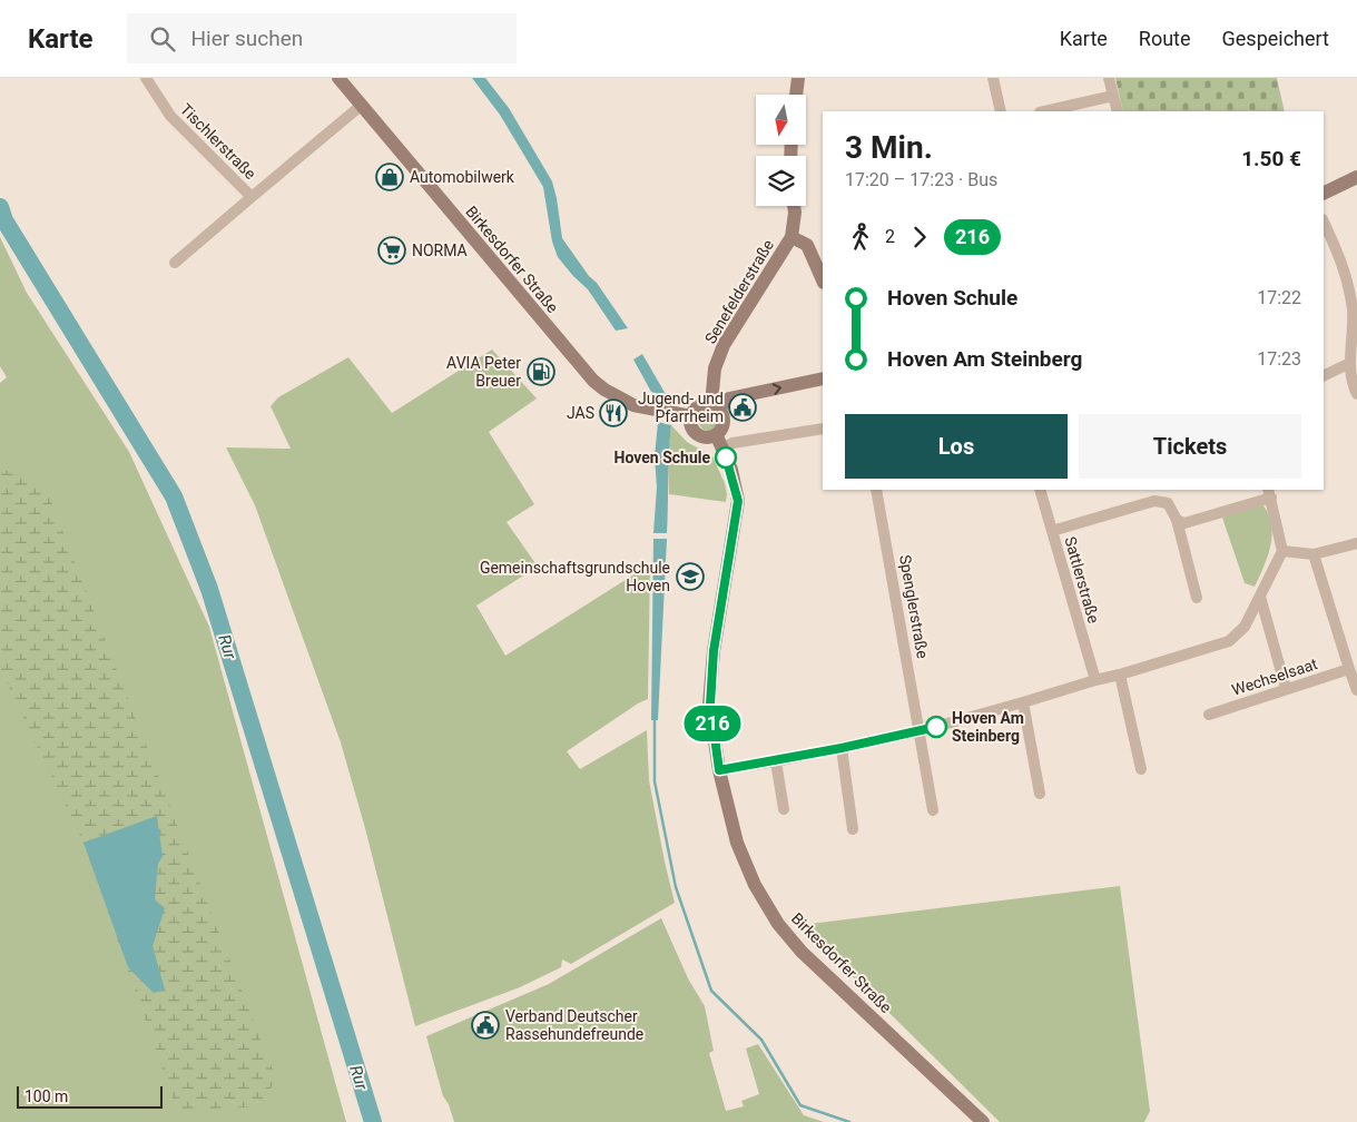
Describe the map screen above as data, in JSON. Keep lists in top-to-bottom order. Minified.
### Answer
{"streets":{"main road":["Birkesdorfer Straße","Senefelderstraße"],"street":["Tischlerstraße","Sattlerstraße","Spenglerstraße","Wechselsaat"]},"crossings":[["Tischlerstraße","Birkesdorfer Straße"],["Birkesdorfer Straße","Senefelderstraße"]],"water":["Rur"],"places":{"shop":["Automobilwerk"],"supermarket":["NORMA"],"fuel station":["AVIA Peter Breuer"],"public building":["Jugend- und Pfarrheim","Verband Deutscher Rassehundefreunde"],"restaurant":["JAS"],"other":["Hoven Schule","Hoven Am Steinberg"],"school or university":["Gemeinschaftsgrundschule Hoven"]},"lines":["bus line 216"],"scale_bar":"100 m","north":"bottom","page":{"header":"Karte","search":"Hier suchen","nav":["Karte","Route","Gespeichert"],"on_map":"216","heading":["3 Min.","17:20 – 17:23 · Bus","1.50 €"],"legs":["2","216"],"list":[{"name":"Hoven Schule","value":"17:22"},{"name":"Hoven Am Steinberg","value":"17:23"}],"buttons":["Los","Tickets"],"scale":"100 m"}}
